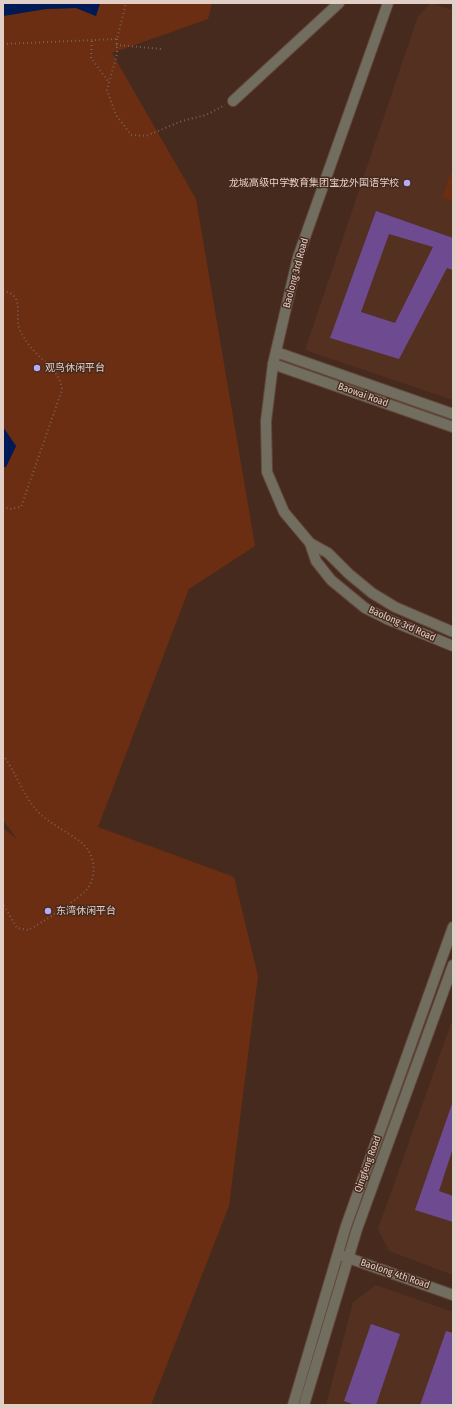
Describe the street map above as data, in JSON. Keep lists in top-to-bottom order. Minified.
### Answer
{"streets":{"street":["Baolong 3rd Road","Baowai Road","Qingfeng Road","Baolong 4th Road"]},"crossings":[["Baolong 3rd Road","Baowai Road"],["Qingfeng Road","Baolong 4th Road"]],"places":["龙城高级中学教育集团宝龙外国语学校","观鸟休闲平台","东湾休闲平台"]}
